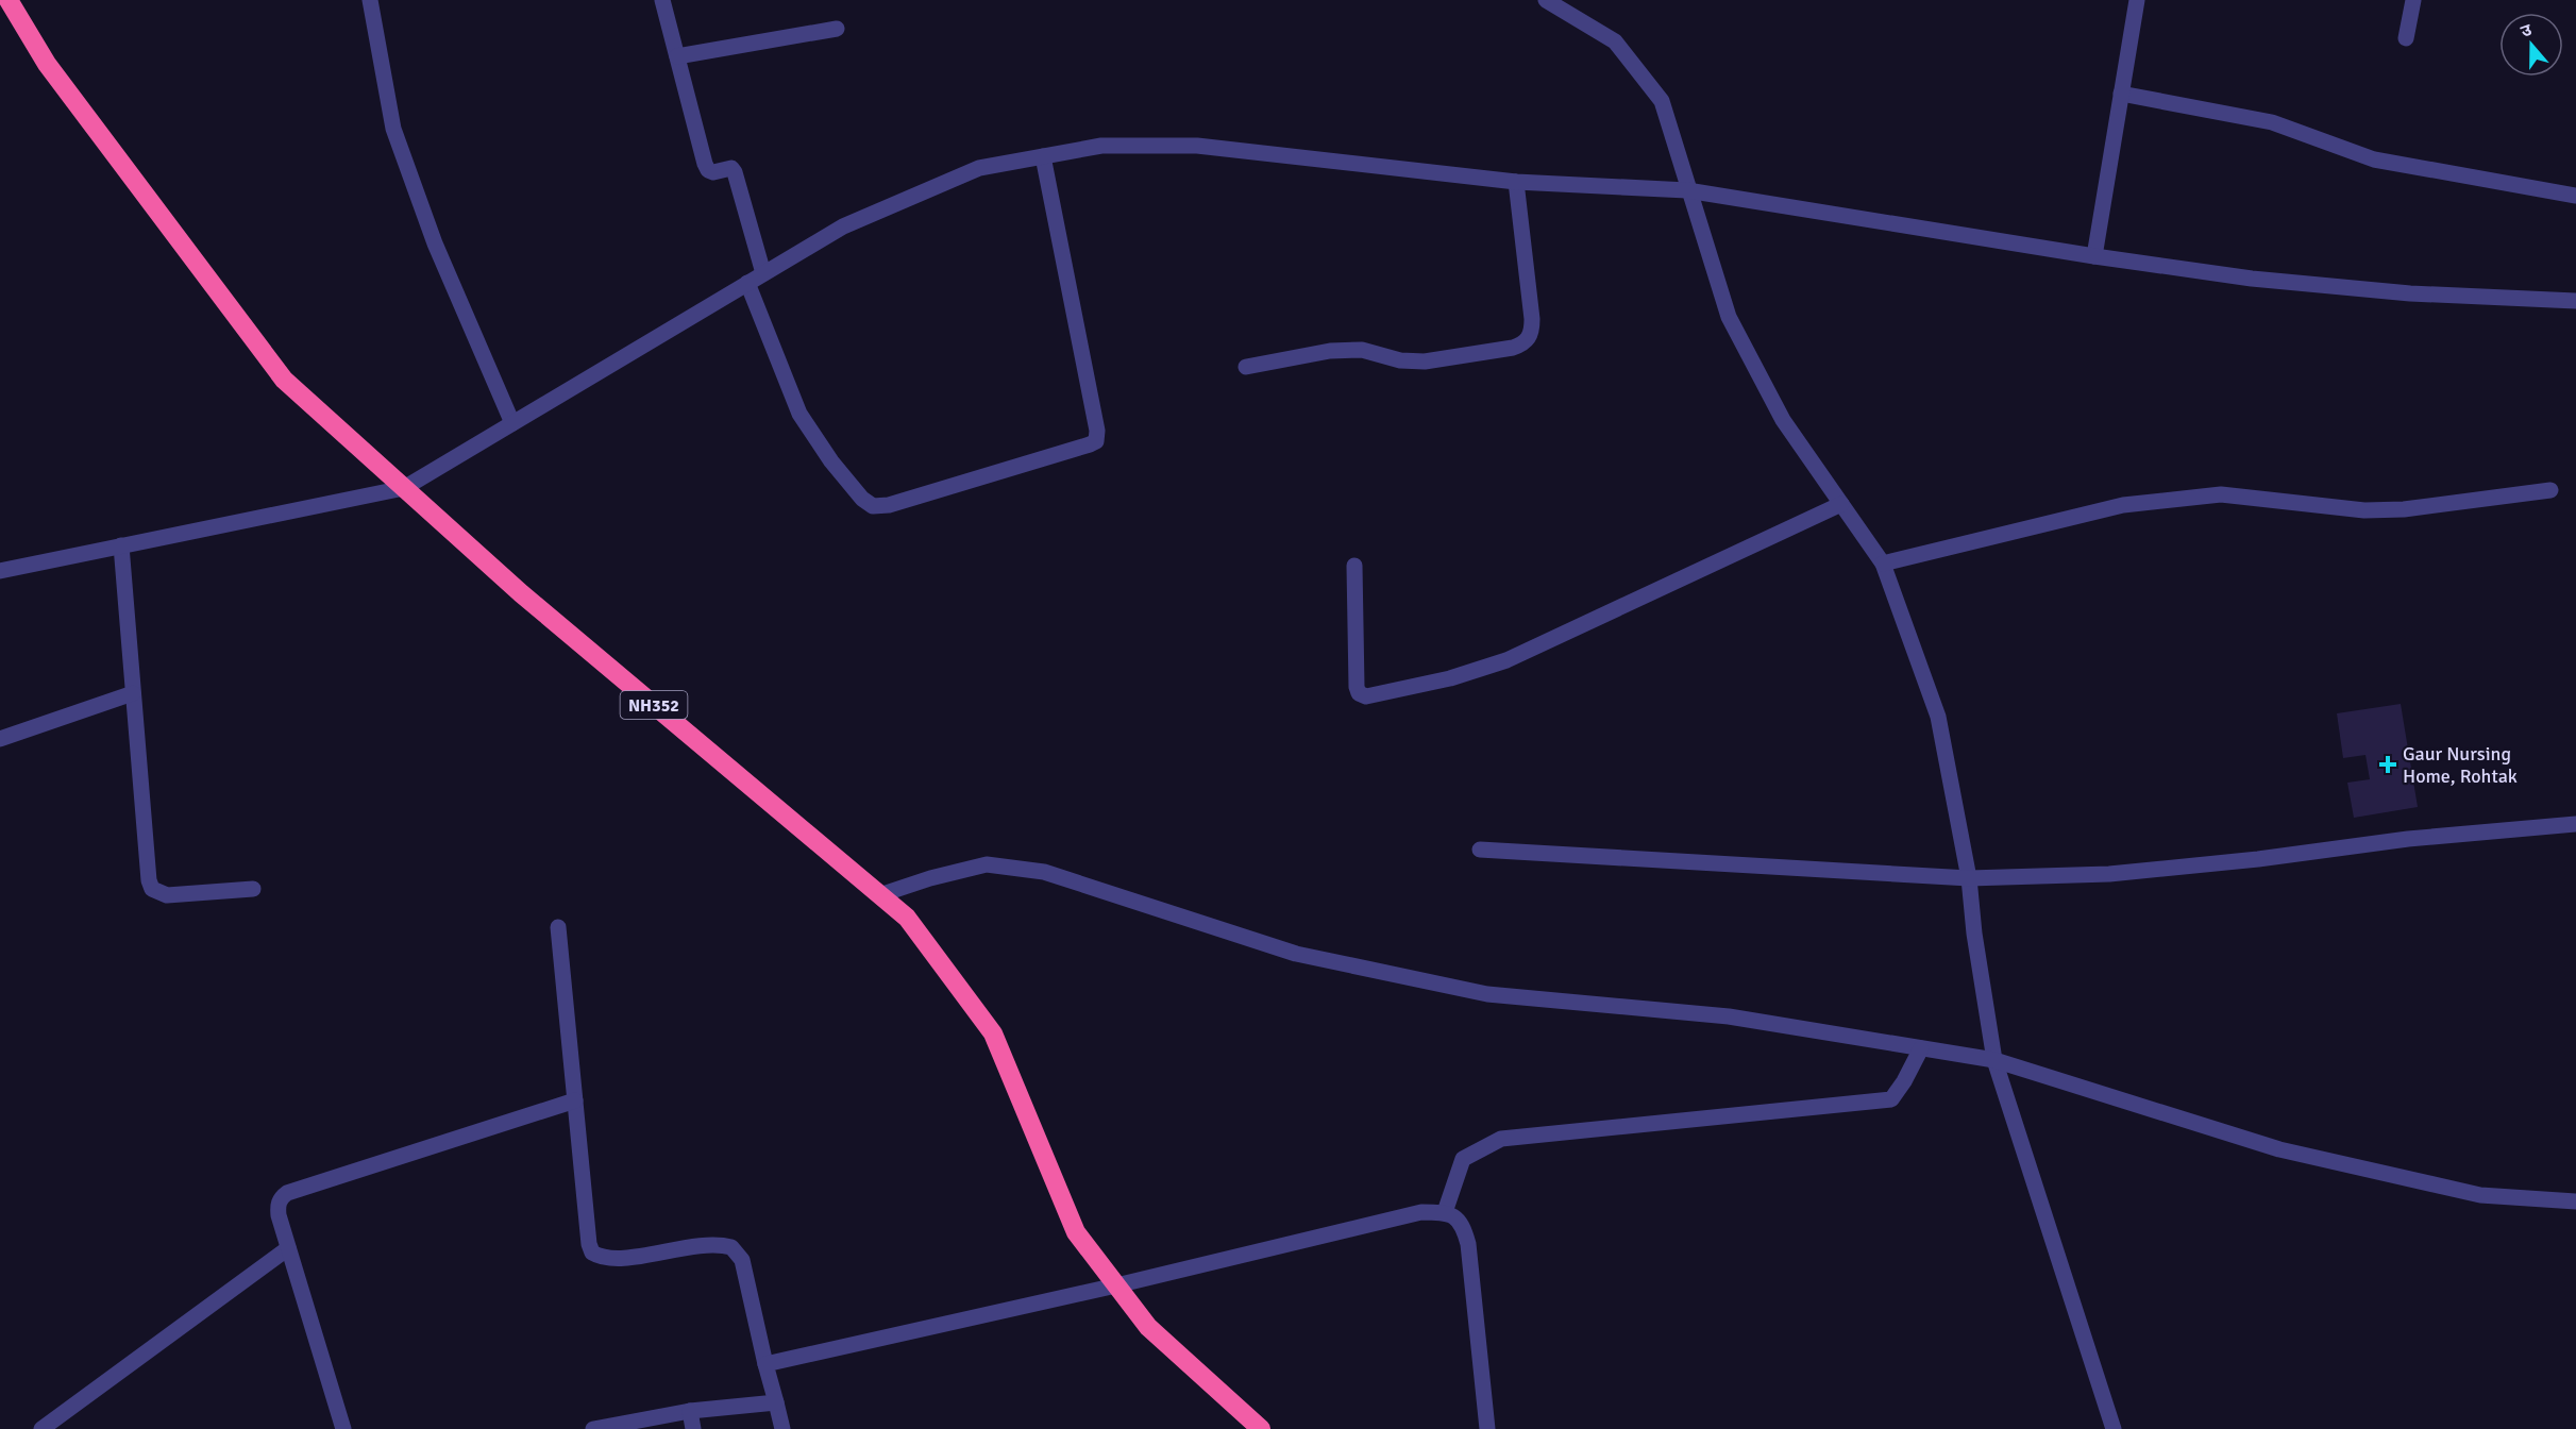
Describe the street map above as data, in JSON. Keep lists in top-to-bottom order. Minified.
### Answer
{"streets":{"highway":["NH352"]},"places":{"health":["Gaur Nursing Home, Rohtak"]},"north":"top"}
